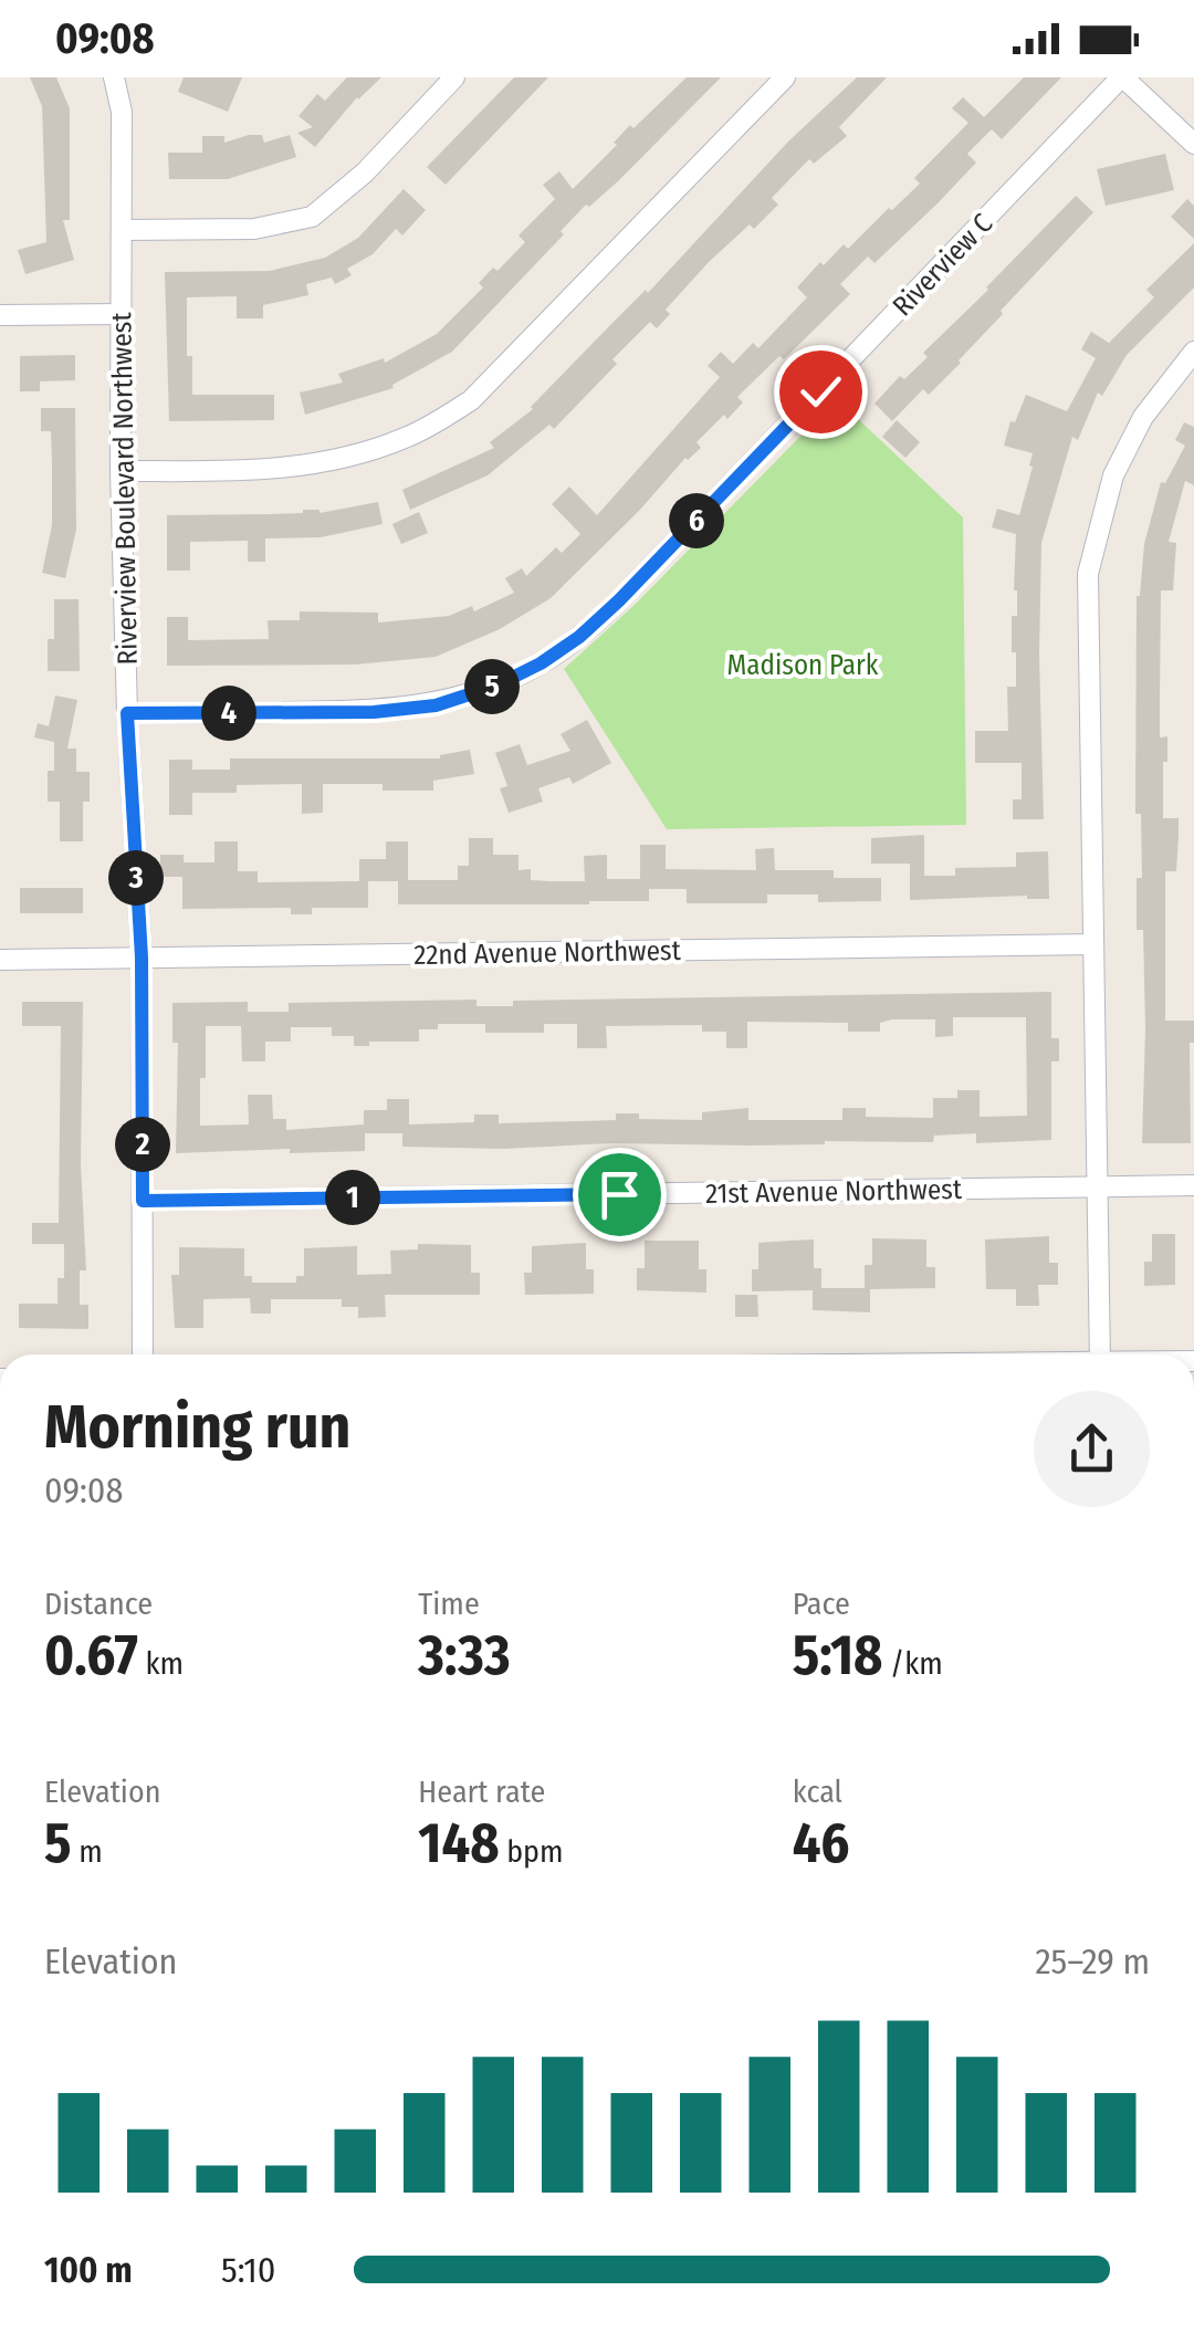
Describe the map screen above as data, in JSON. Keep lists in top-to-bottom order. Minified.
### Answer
{"streets":{"street":["Riverview C","Riverview Boulevard Northwest","22nd Avenue Northwest","21st Avenue Northwest"]},"crossings":[["Riverview C","Riverview Boulevard Northwest"],["Riverview Boulevard Northwest","22nd Avenue Northwest"],["Riverview Boulevard Northwest","21st Avenue Northwest"]],"parks":["Madison Park"],"page":{"status":"09:08","pins":["6","5","4","3","2","1"],"heading":["Morning run","09:08"],"stats":[["Distance","0.67 km"],["Time","3:33"],["Pace","5:18 /km"],["Elevation","5 m"],["Heart rate","148 bpm"],["kcal","46"]],"chart":["Elevation","25–29 m"],"list":[{"name":"100 m","note":"5:10"}]}}
